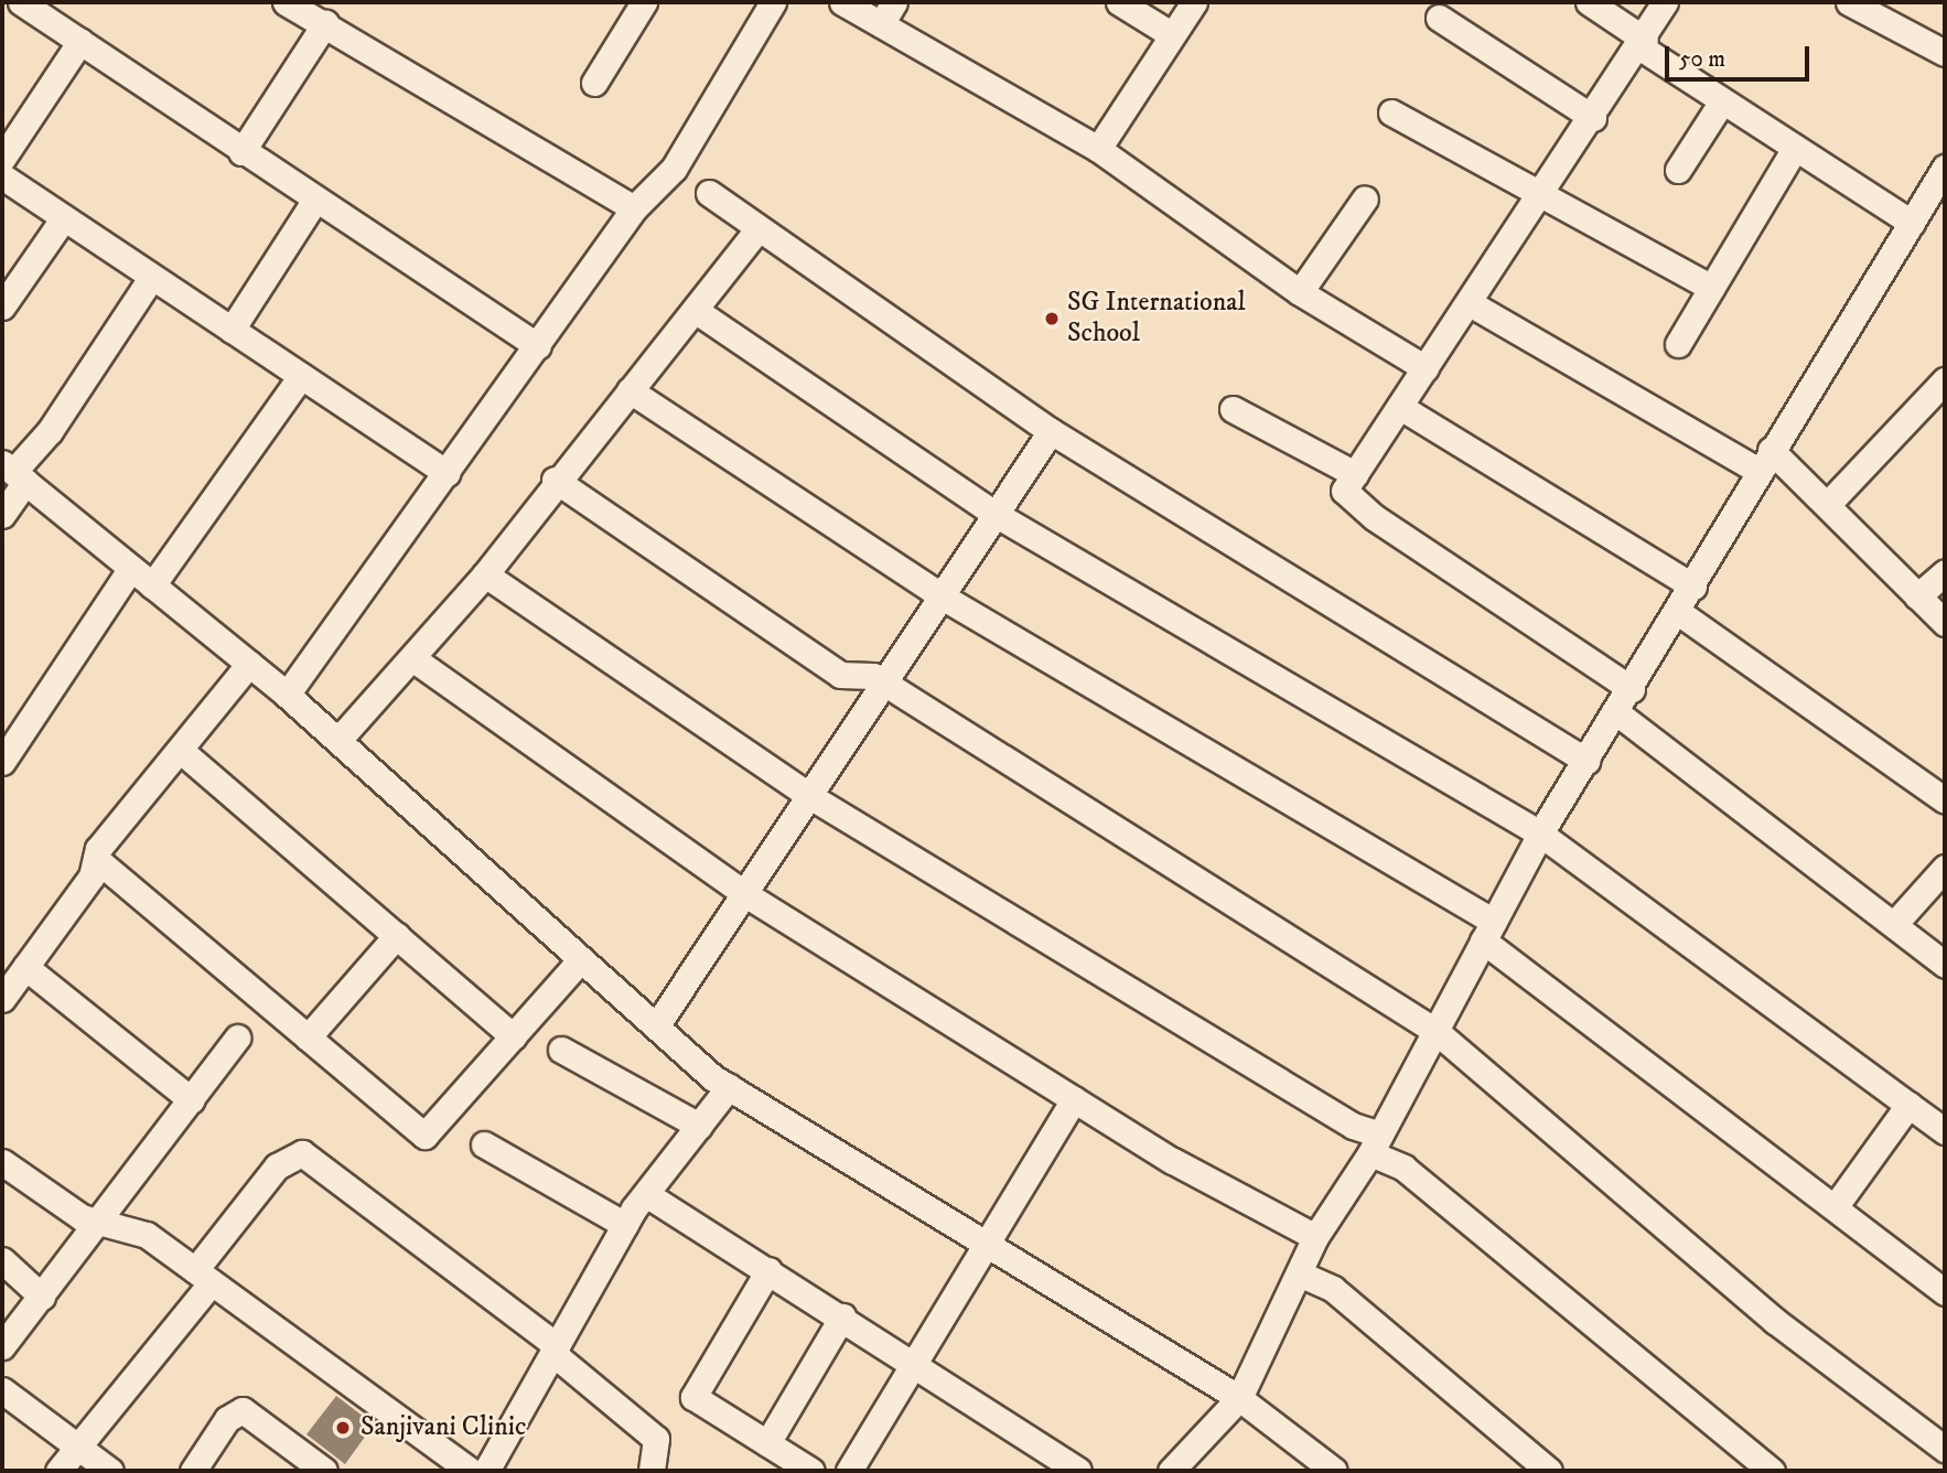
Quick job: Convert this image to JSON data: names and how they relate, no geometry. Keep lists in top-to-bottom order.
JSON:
{
  "places": ["SG International School", "Sanjivani Clinic"],
  "scale_bar": "50 m"
}
